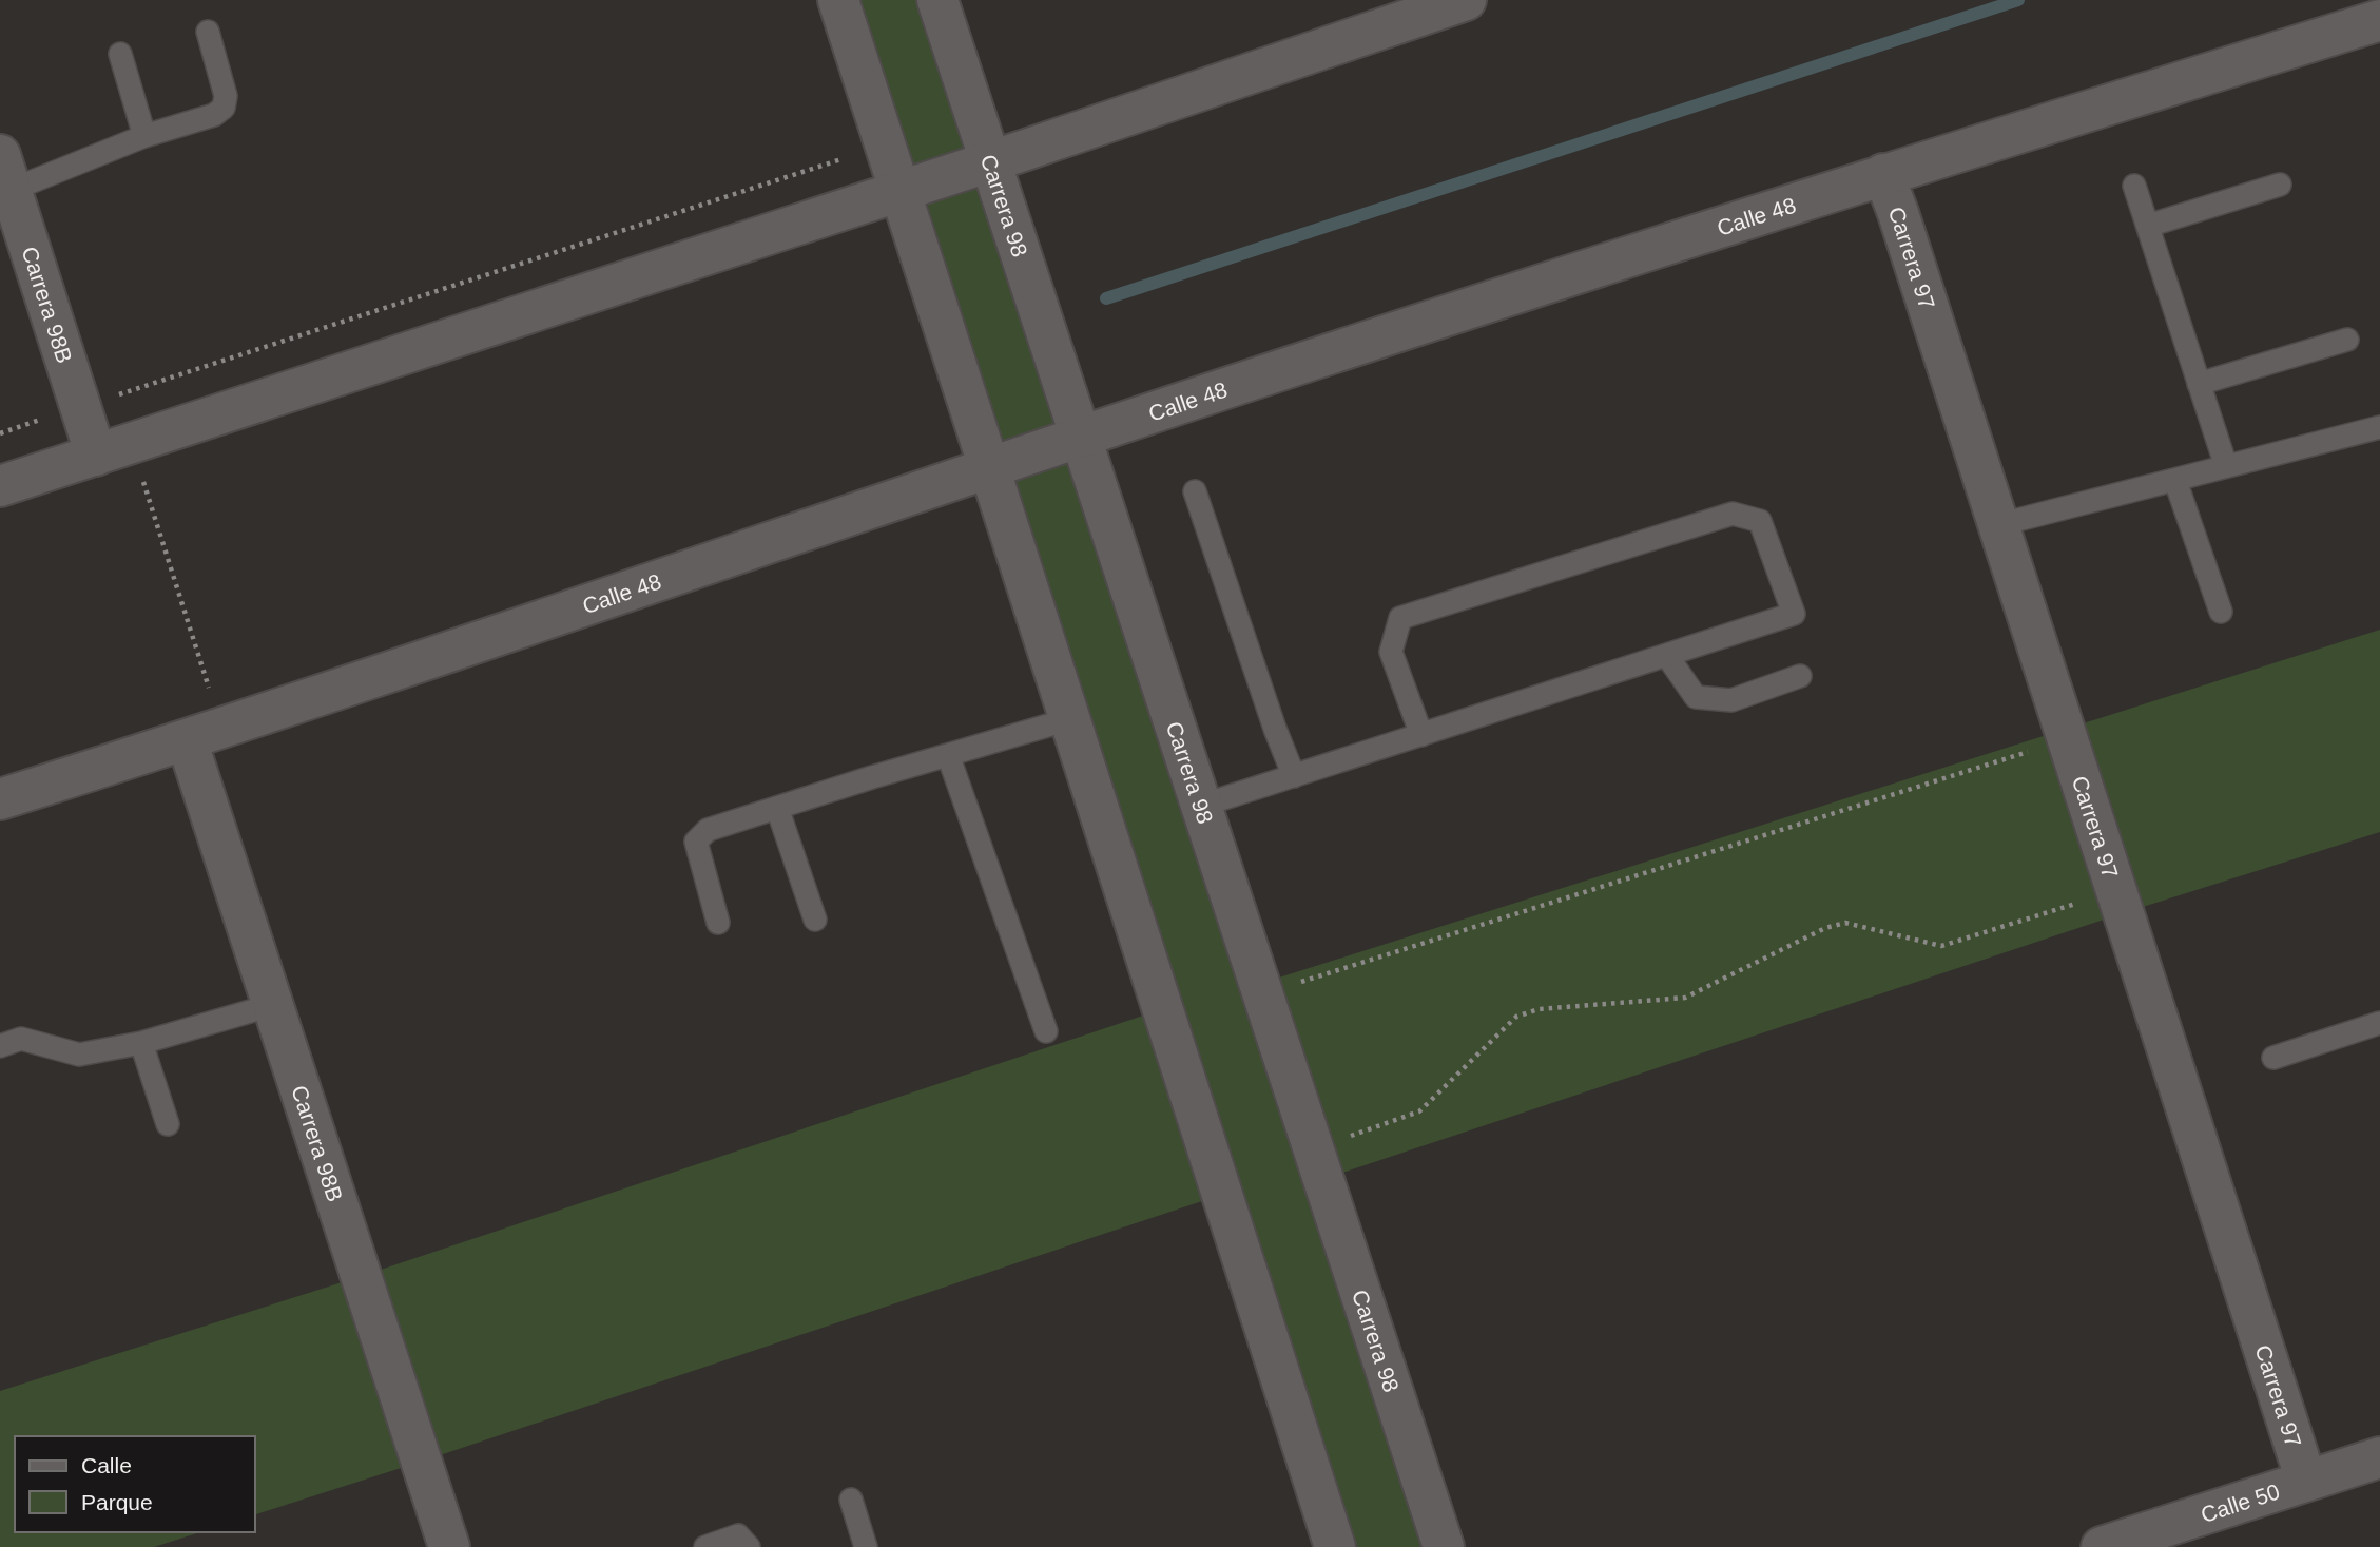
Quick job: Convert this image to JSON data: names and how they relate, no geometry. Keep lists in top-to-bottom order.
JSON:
{
  "streets": {
    "street": [
      "Carrera 98",
      "Calle 48",
      "Carrera 97",
      "Carrera 98B",
      "Calle 50"
    ]
  },
  "crossings": [
    ["Carrera 98", "Calle 48"],
    ["Calle 48", "Carrera 97"],
    ["Calle 48", "Carrera 98B"],
    ["Carrera 97", "Calle 50"]
  ],
  "legend": ["Calle", "Parque"]
}
